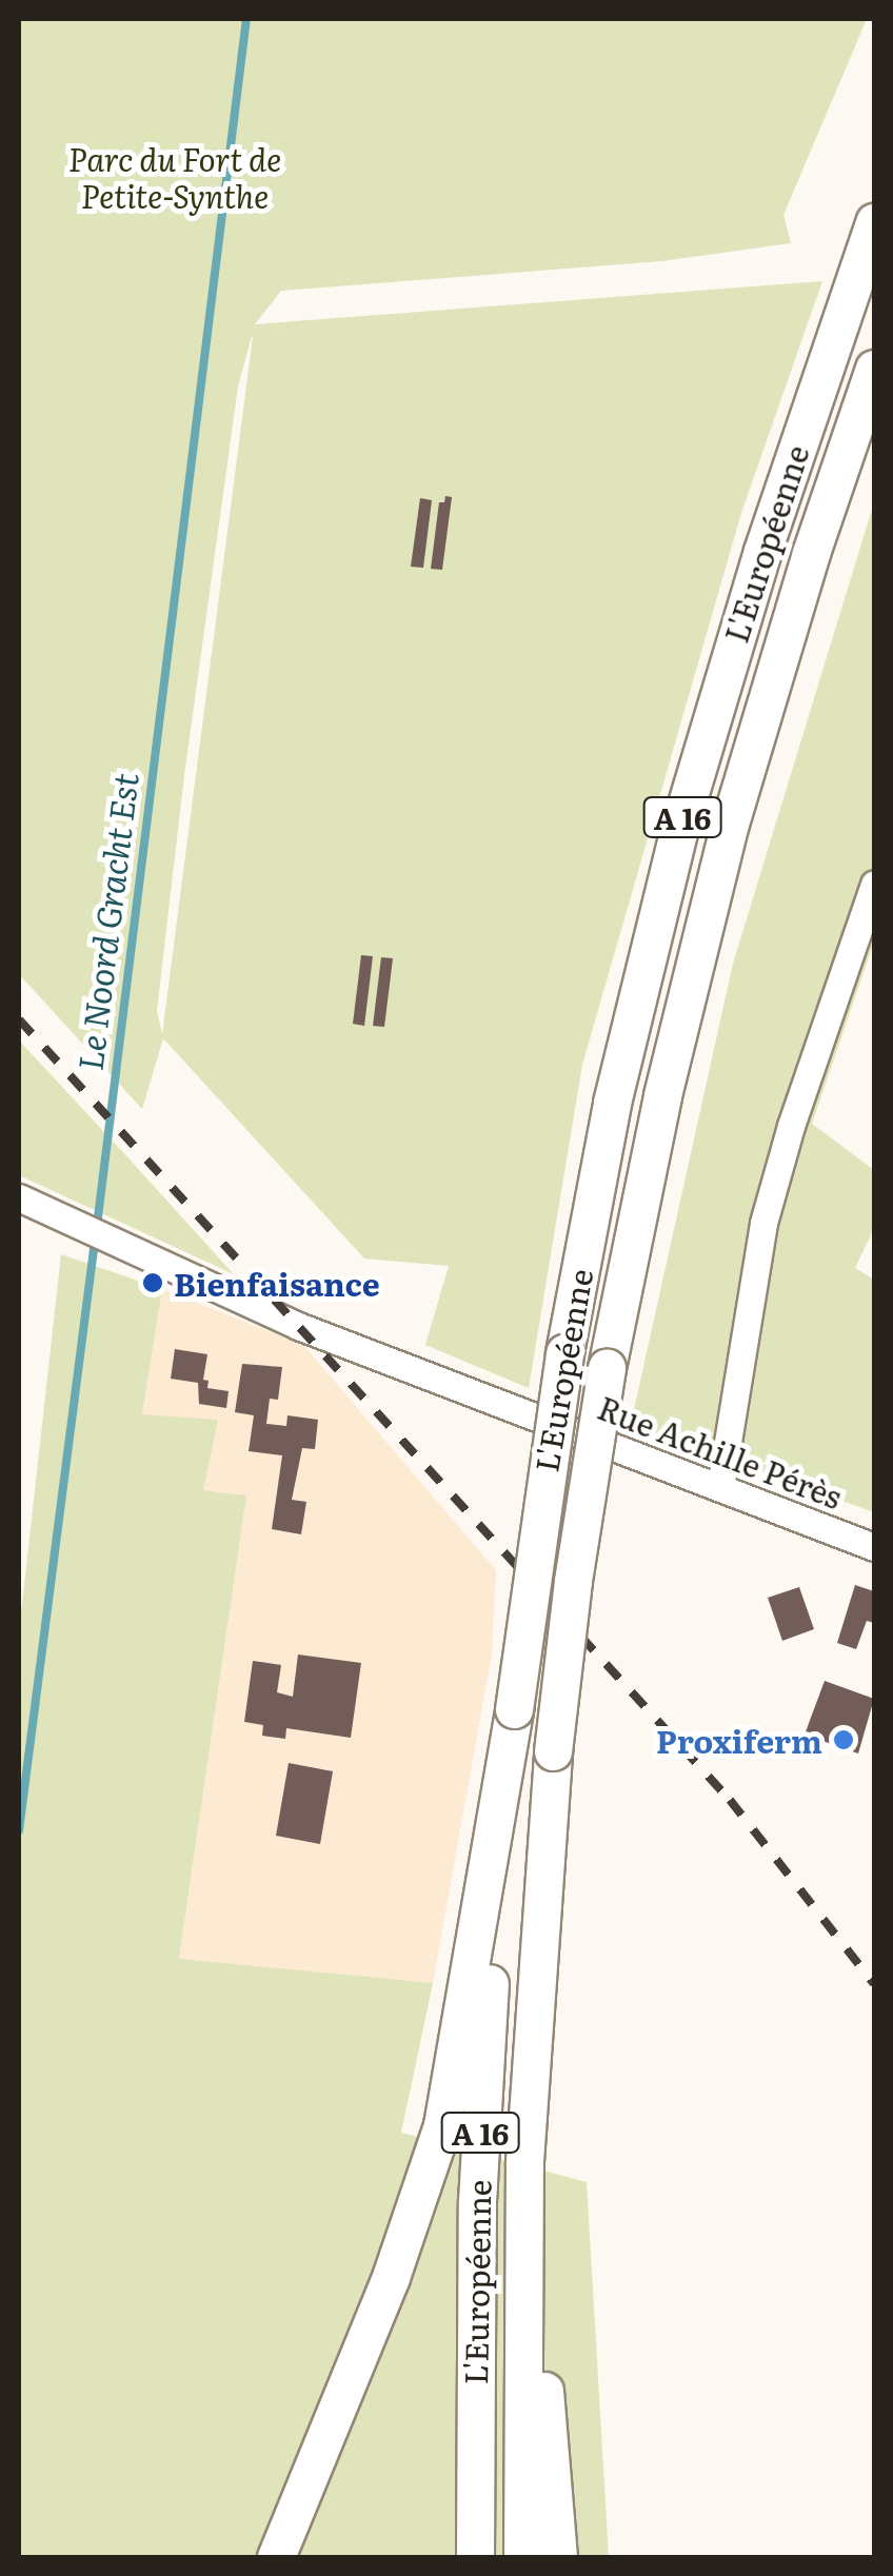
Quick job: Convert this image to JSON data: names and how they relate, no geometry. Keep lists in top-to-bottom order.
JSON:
{
  "streets": {
    "highway": ["L'Européenne", "A 16"],
    "street": ["Rue Achille Pérès"]
  },
  "water": ["Le Noord Gracht Est"],
  "parks": ["Parc du Fort de Petite-Synthe"],
  "places": ["Bienfaisance", "Proxiferm"]
}
